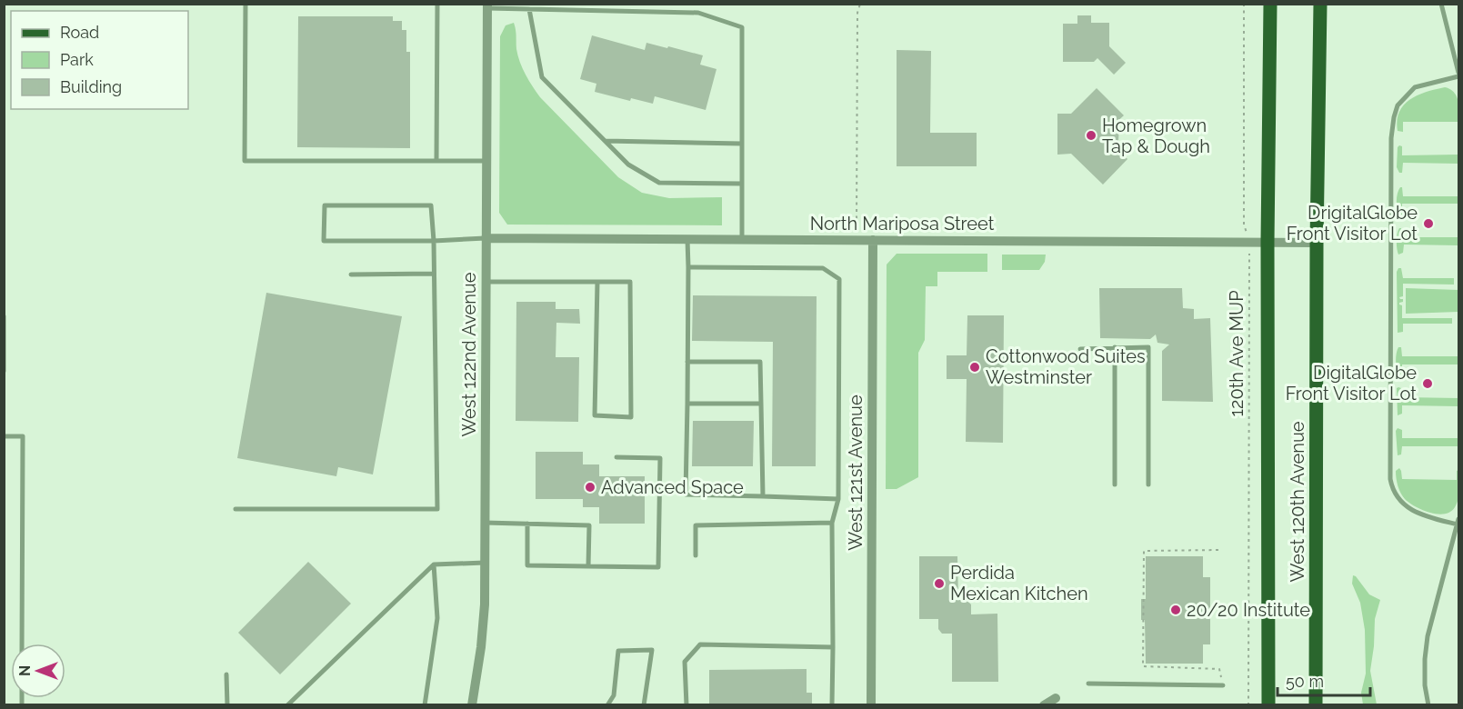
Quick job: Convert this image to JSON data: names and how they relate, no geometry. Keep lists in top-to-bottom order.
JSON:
{
  "streets": {
    "main road": ["West 120th Avenue"],
    "street": ["North Mariposa Street", "West 122nd Avenue", "West 121st Avenue"],
    "path": ["120th Ave MUP"]
  },
  "crossings": [
    ["North Mariposa Street", "120th Ave MUP"],
    ["North Mariposa Street", "West 122nd Avenue"],
    ["North Mariposa Street", "West 121st Avenue"],
    ["North Mariposa Street", "West 120th Avenue"]
  ],
  "places": [
    "Homegrown Tap & Dough",
    "DrigitalGlobe Front Visitor Lot",
    "Cottonwood Suites Westminster",
    "DigitalGlobe Front Visitor Lot",
    "Advanced Space",
    "Perdida Mexican Kitchen",
    "20/20 Institute"
  ],
  "legend": ["Road", "Park", "Building"],
  "scale_bar": "50 m",
  "north": "left"
}
